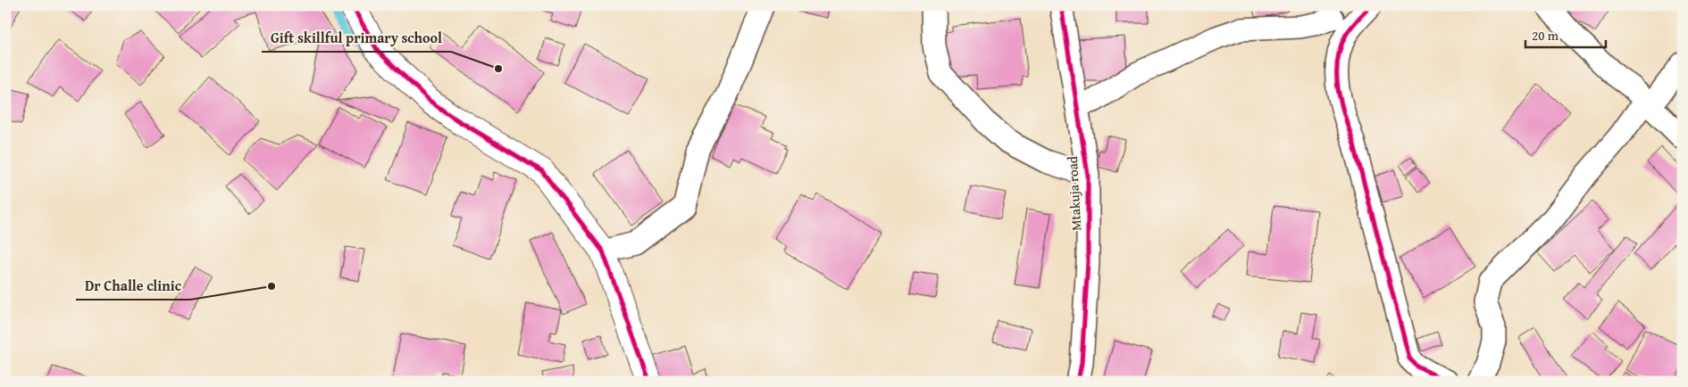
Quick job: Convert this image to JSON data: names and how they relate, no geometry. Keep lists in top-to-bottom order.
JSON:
{
  "streets": {
    "street": ["Mtakuja road"]
  },
  "places": ["Gift skillful primary school", "Dr Challe clinic"],
  "scale_bar": "20 m"
}
